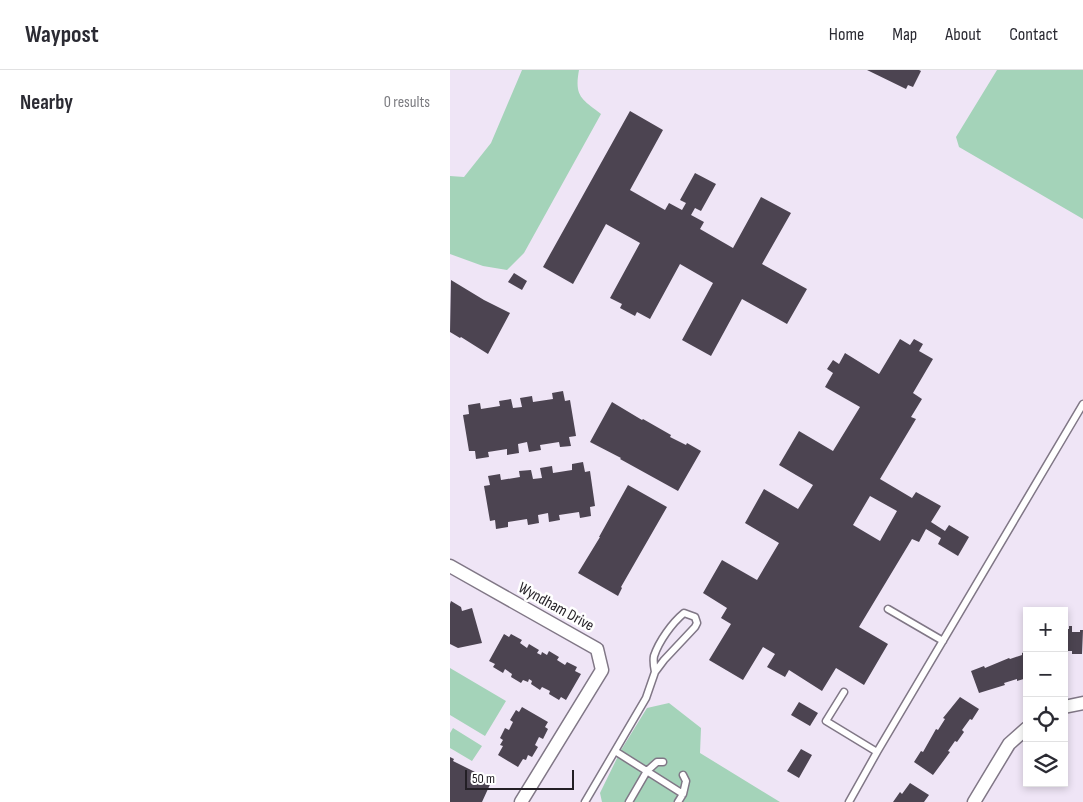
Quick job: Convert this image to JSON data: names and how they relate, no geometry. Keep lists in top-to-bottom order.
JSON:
{
  "streets": {
    "street": ["Wyndham Drive"]
  },
  "scale_bar": "50 m",
  "page": {
    "header": "Waypost",
    "nav": [
      "Home",
      "Map",
      "About",
      "Contact"
    ],
    "heading": ["Nearby", "0 results"],
    "map_buttons": ["+", "−"],
    "scale": "50 m"
  }
}
